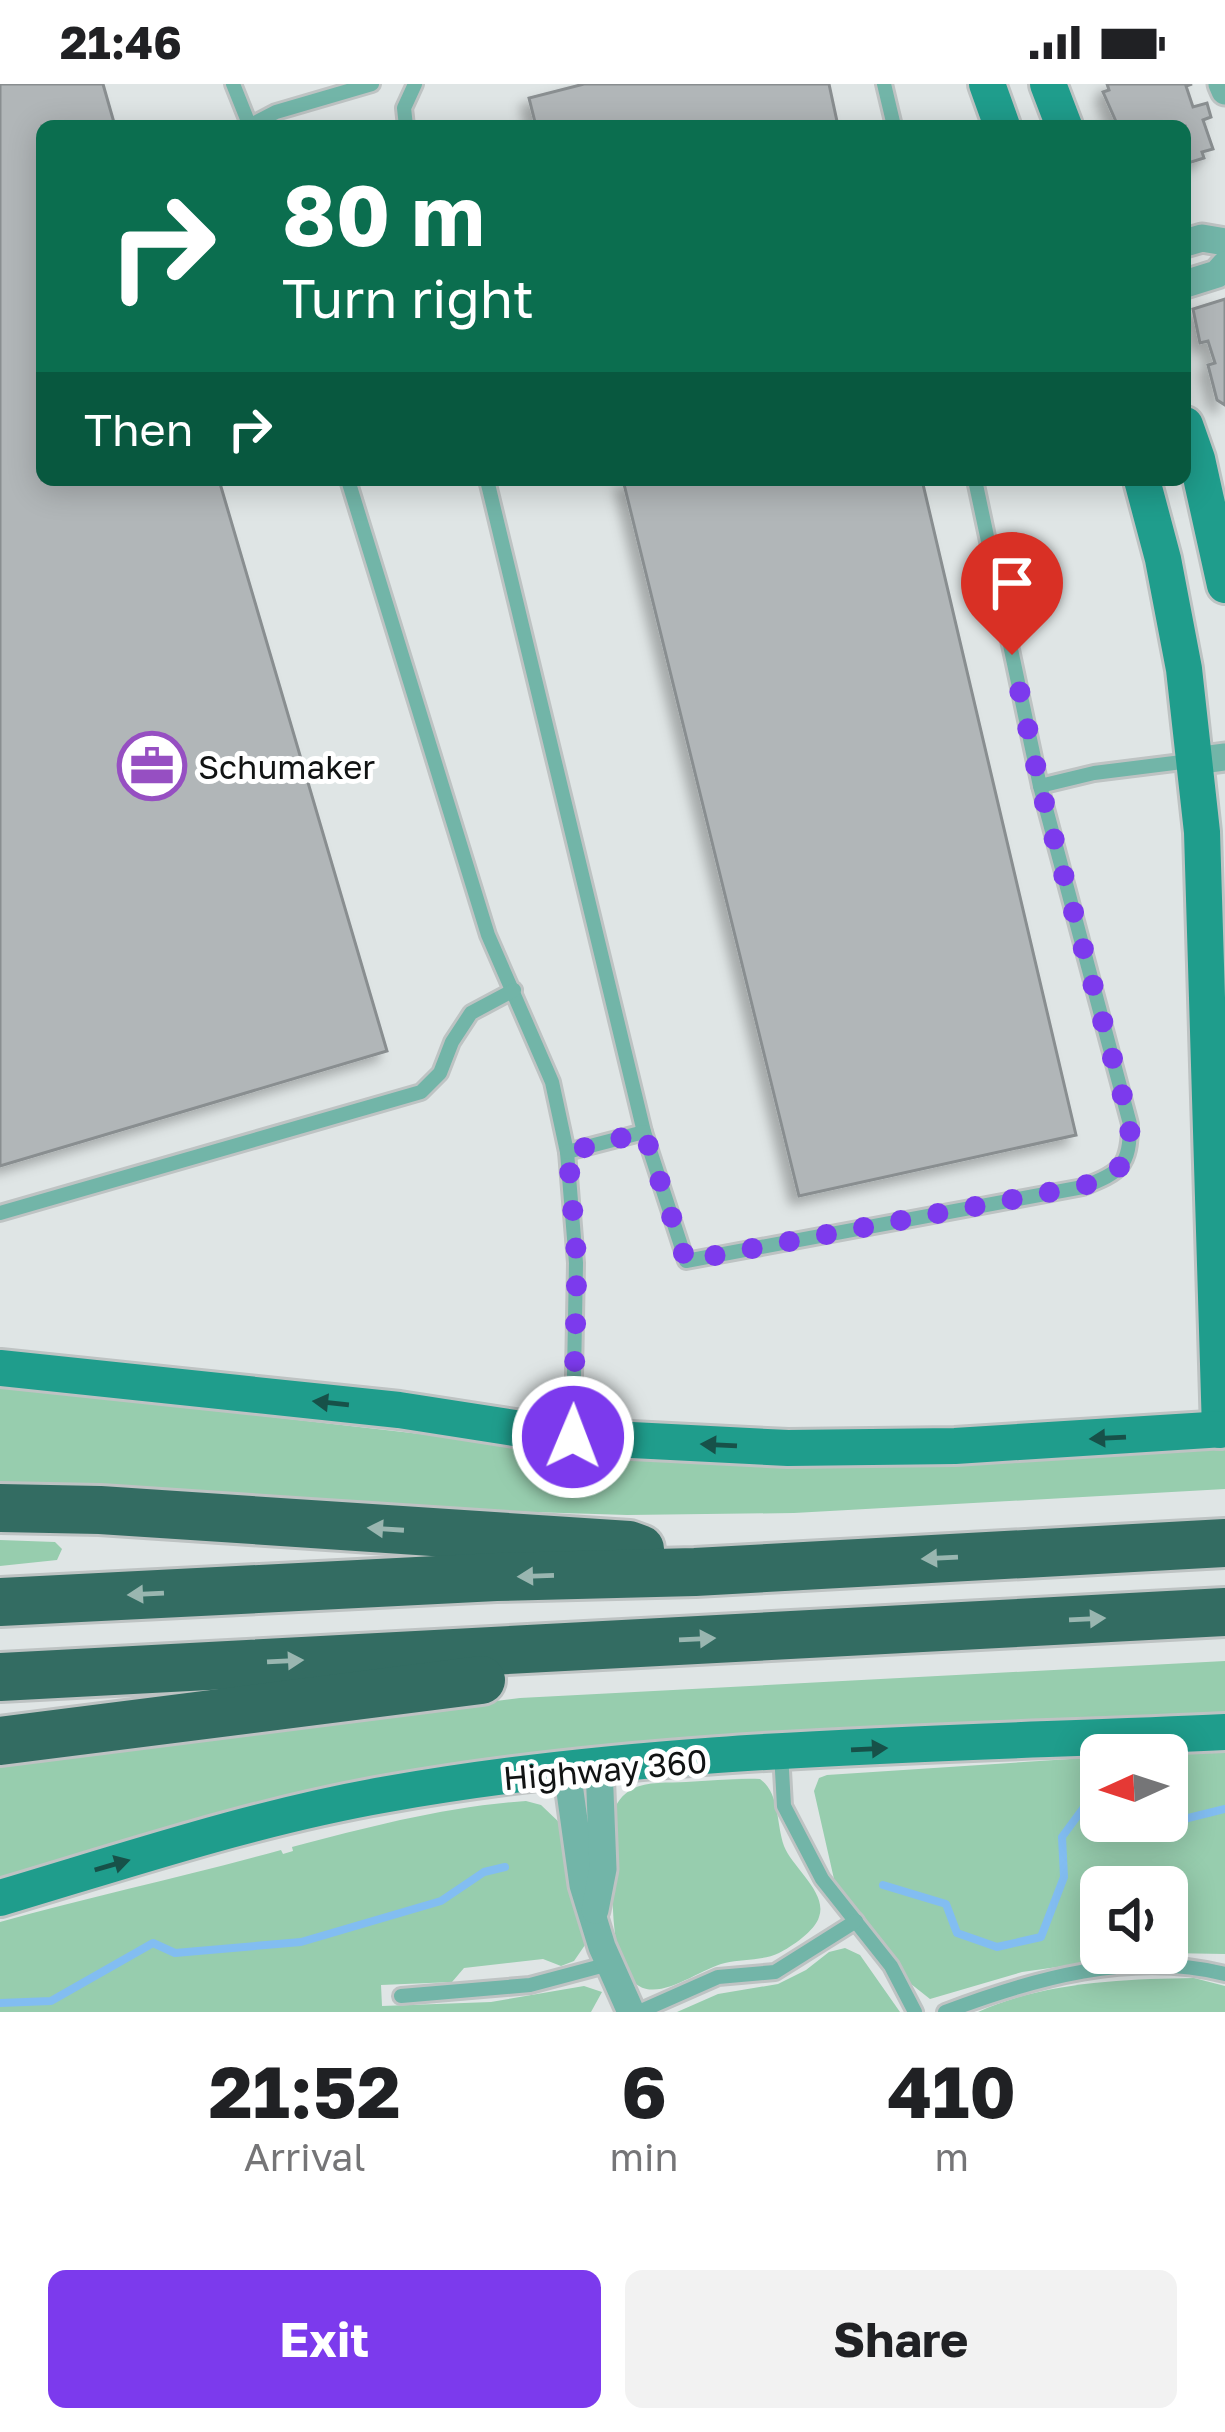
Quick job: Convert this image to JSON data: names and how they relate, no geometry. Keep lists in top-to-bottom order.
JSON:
{
  "streets": {
    "main road": ["Highway 360"]
  },
  "places": {
    "office": ["Schumaker"]
  },
  "north": "left",
  "page": {
    "status": "21:46",
    "turn": ["80 m", "Turn right"],
    "then": "Then",
    "eta": [
      "21:52",
      "Arrival",
      "6",
      "min",
      "410",
      "m"
    ],
    "buttons": ["Exit", "Share"]
  }
}
